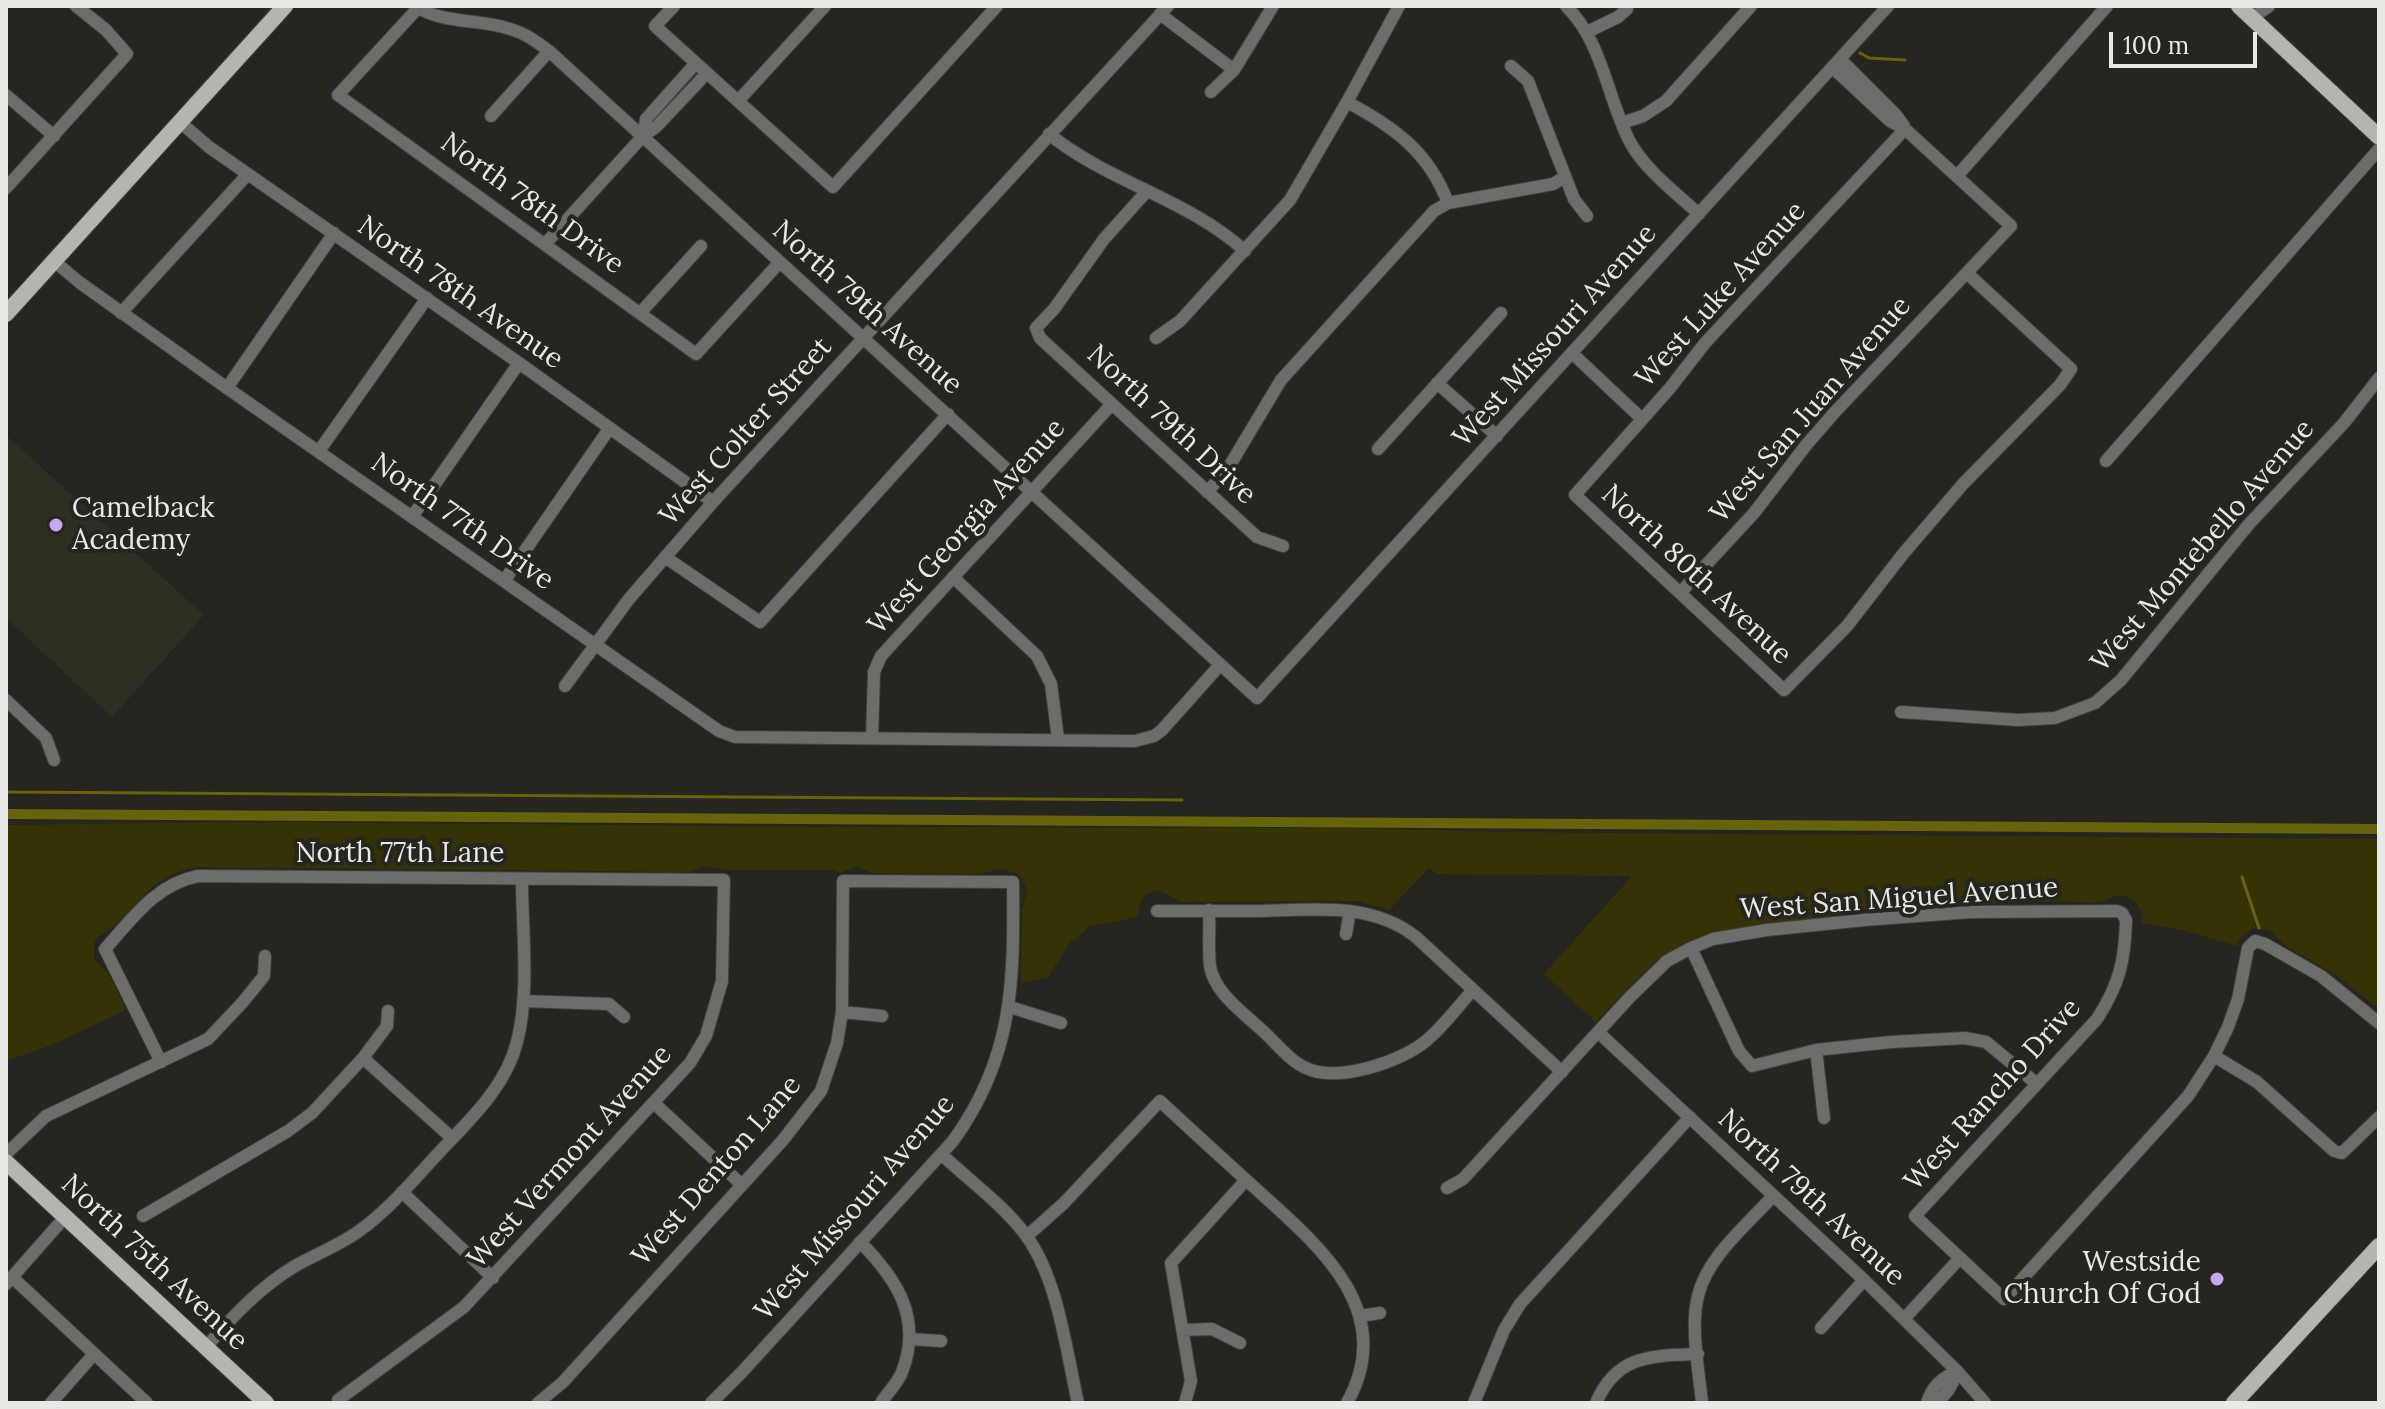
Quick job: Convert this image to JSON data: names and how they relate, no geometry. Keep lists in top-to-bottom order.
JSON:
{
  "streets": {
    "main road": ["North 75th Avenue"],
    "street": [
      "North 78th Drive",
      "North 78th Avenue",
      "West Luke Avenue",
      "North 79th Avenue",
      "West Missouri Avenue",
      "West San Juan Avenue",
      "North 79th Drive",
      "West Colter Street",
      "North 77th Drive",
      "West Georgia Avenue",
      "West Montebello Avenue",
      "North 80th Avenue",
      "North 77th Lane",
      "West San Miguel Avenue",
      "West Rancho Drive",
      "West Vermont Avenue",
      "West Denton Lane"
    ]
  },
  "crossings": [
    ["North 78th Drive", "North 79th Avenue"],
    ["North 78th Avenue", "West Colter Street"],
    ["West Luke Avenue", "North 80th Avenue"],
    ["North 79th Avenue", "West Missouri Avenue"],
    ["North 79th Avenue", "West Colter Street"],
    ["North 79th Avenue", "West Georgia Avenue"],
    ["North 79th Avenue", "West San Miguel Avenue"],
    ["West Missouri Avenue", "West Denton Lane"],
    ["West San Juan Avenue", "North 80th Avenue"],
    ["North 79th Drive", "West Georgia Avenue"],
    ["West Colter Street", "North 77th Drive"],
    ["North 77th Drive", "West Georgia Avenue"],
    ["North 77th Lane", "West Vermont Avenue"],
    ["West San Miguel Avenue", "West Rancho Drive"]
  ],
  "places": ["Camelback Academy", "Westside Church Of God"],
  "scale_bar": "100 m"
}
